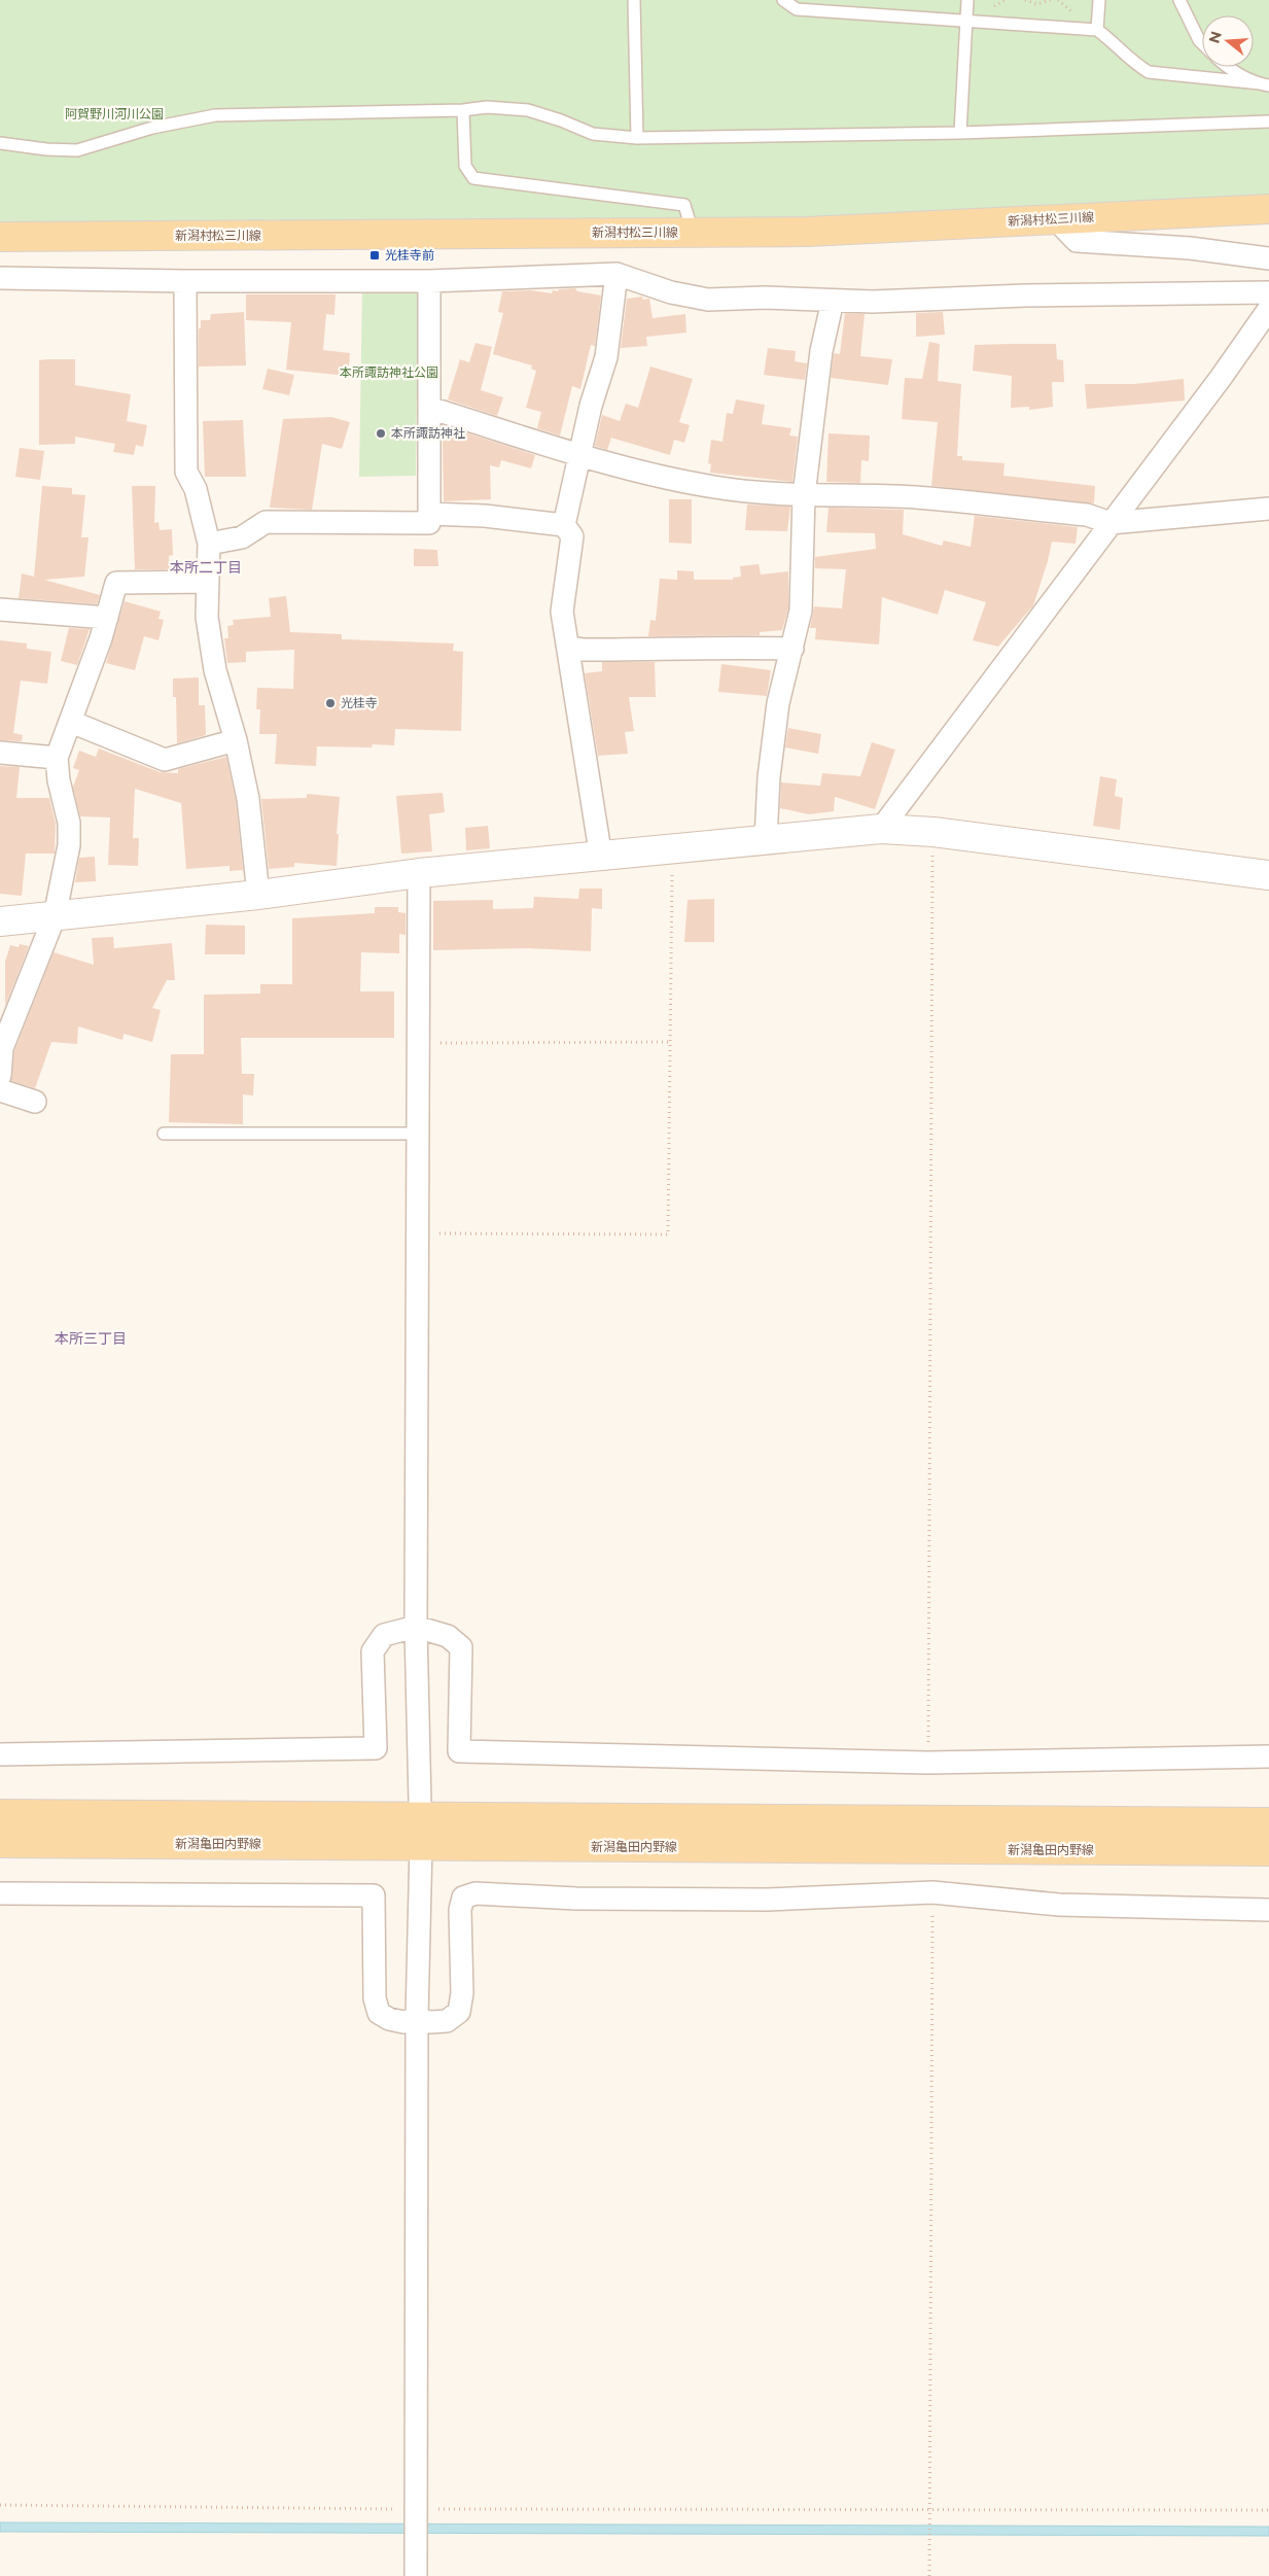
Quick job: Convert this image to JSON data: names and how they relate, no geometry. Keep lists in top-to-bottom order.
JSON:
{
  "streets": {
    "main road": ["新潟村松三川線", "新潟亀田内野線"]
  },
  "districts": ["本所二丁目", "本所三丁目"],
  "parks": ["阿賀野川河川公園", "本所諏訪神社公園"],
  "places": {
    "transit": ["光桂寺前"],
    "other": ["本所諏訪神社", "光桂寺"]
  },
  "north": "left"
}
